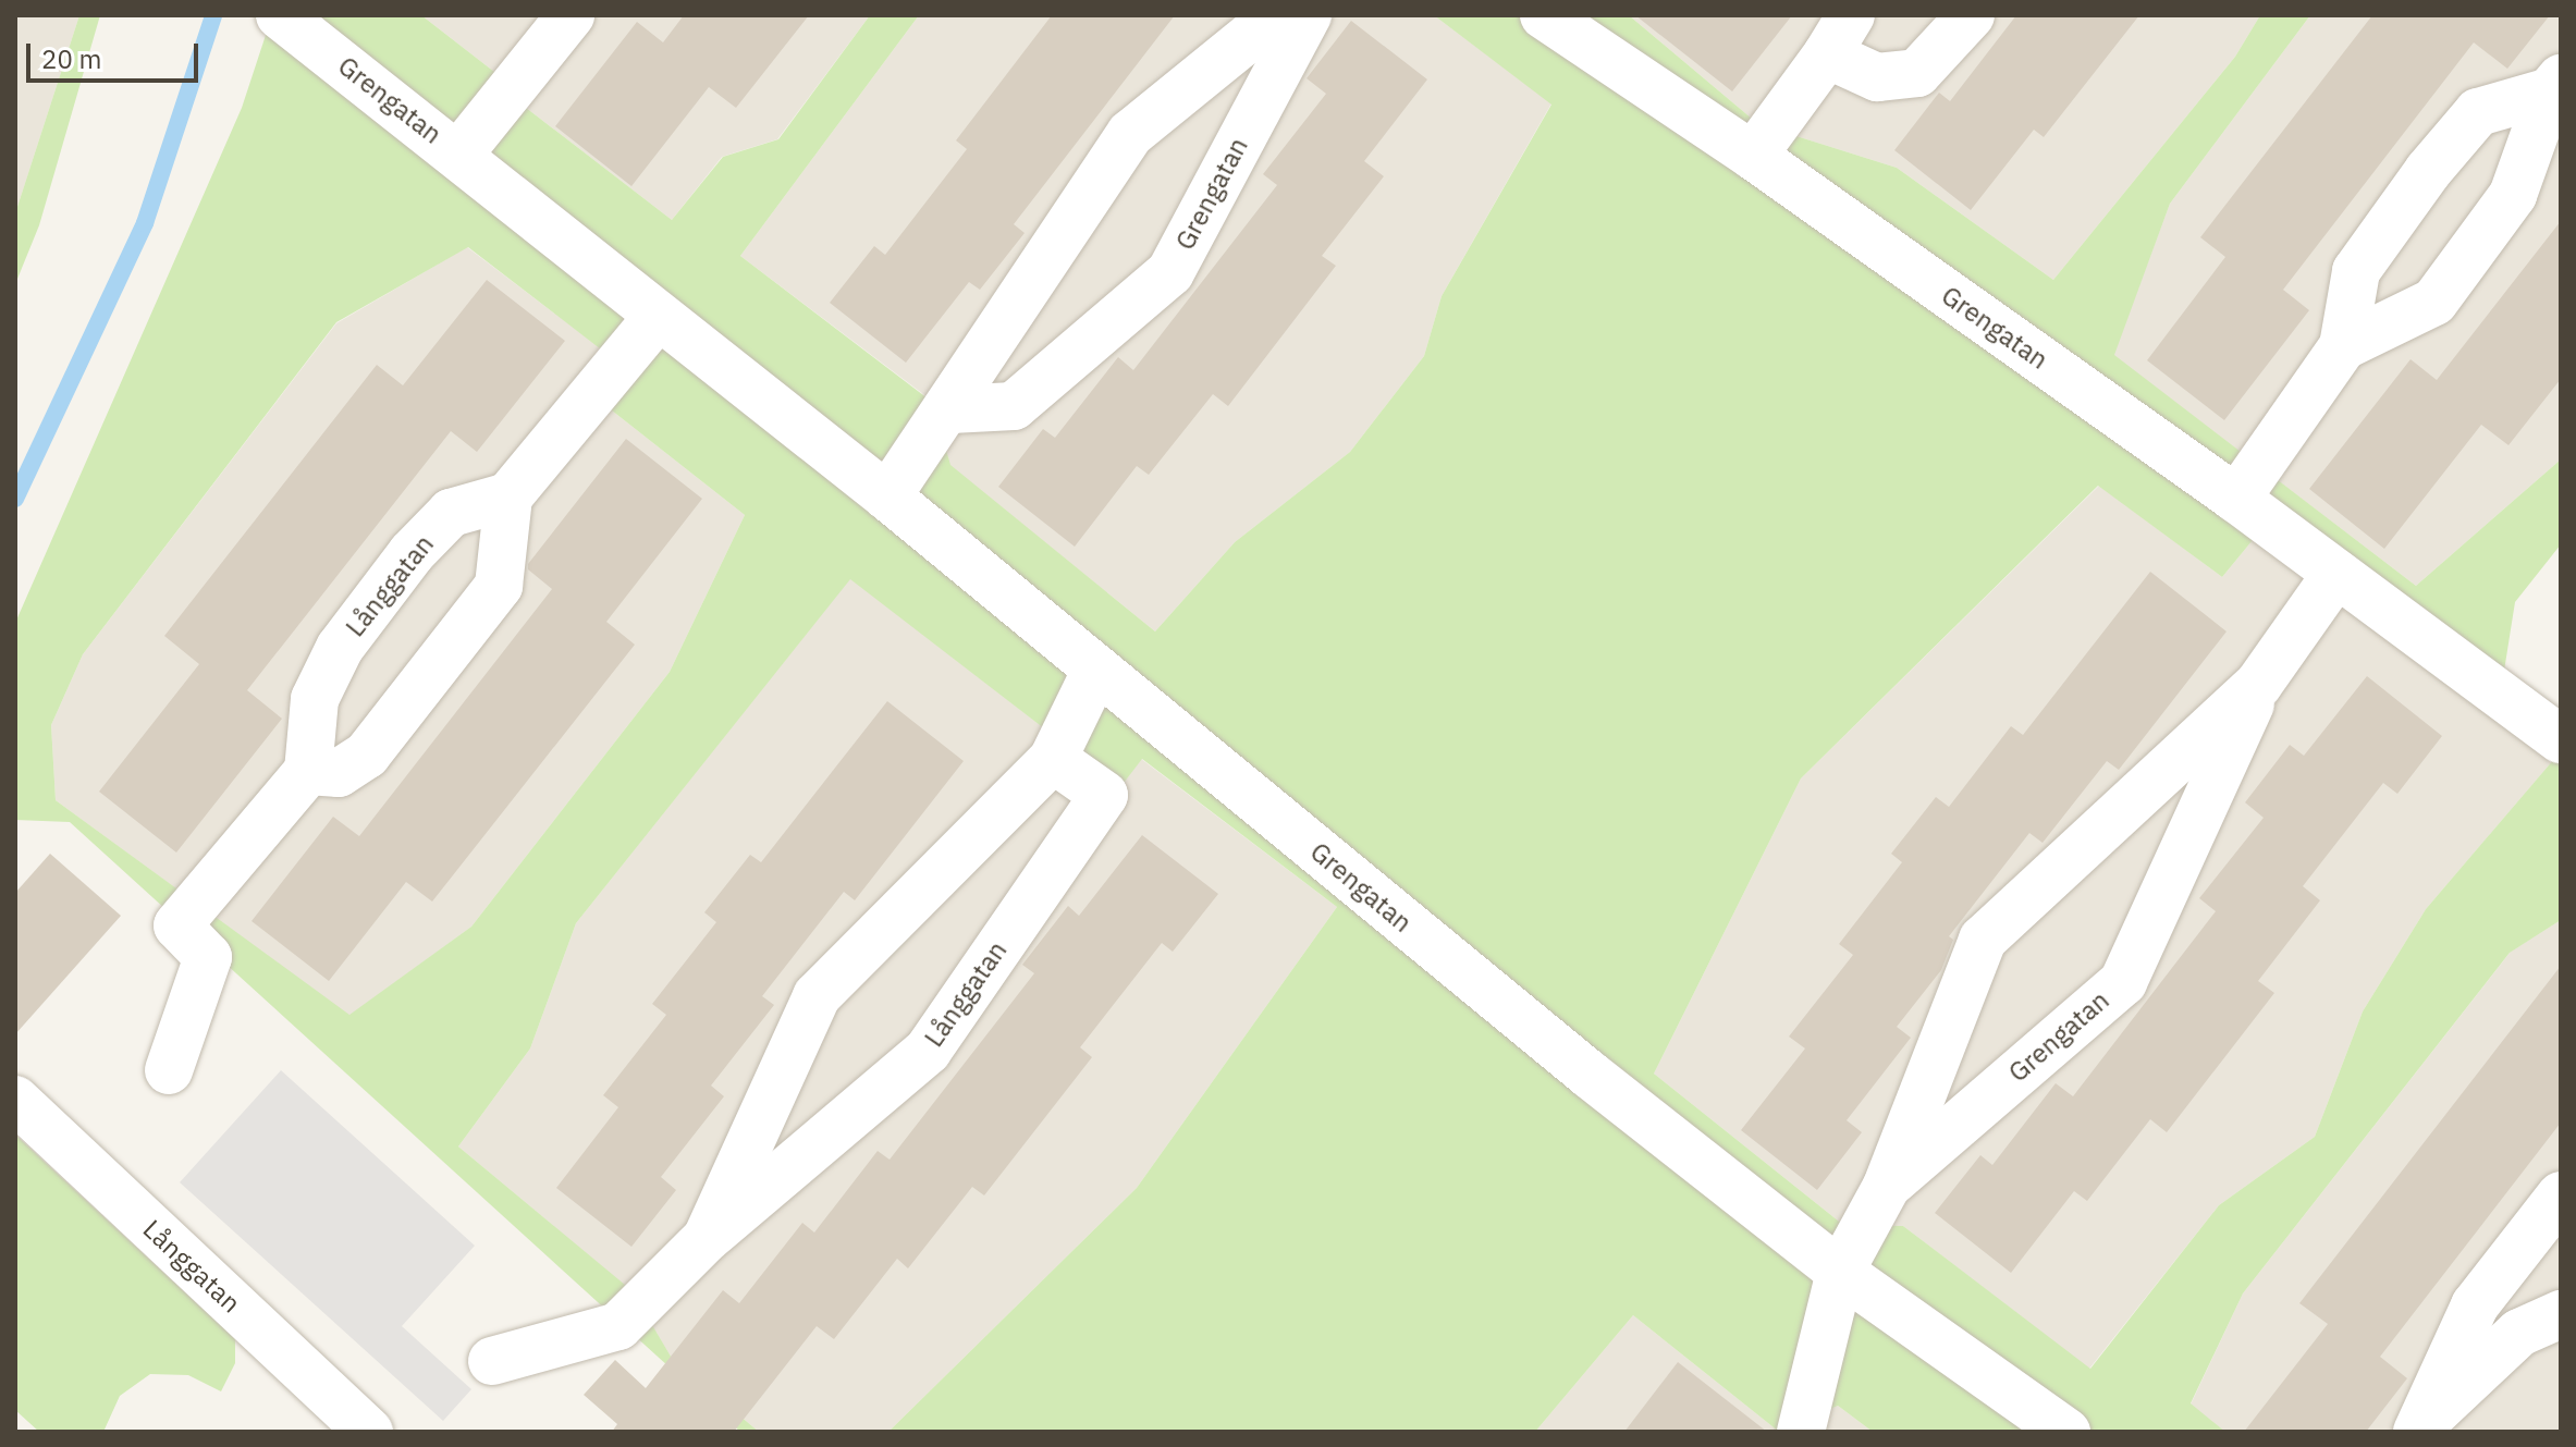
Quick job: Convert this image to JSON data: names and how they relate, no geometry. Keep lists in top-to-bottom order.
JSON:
{
  "streets": {
    "street": ["Grengatan", "Långgatan"]
  },
  "crossings": [
    ["Grengatan", "Långgatan"]
  ],
  "scale_bar": "20 m"
}
